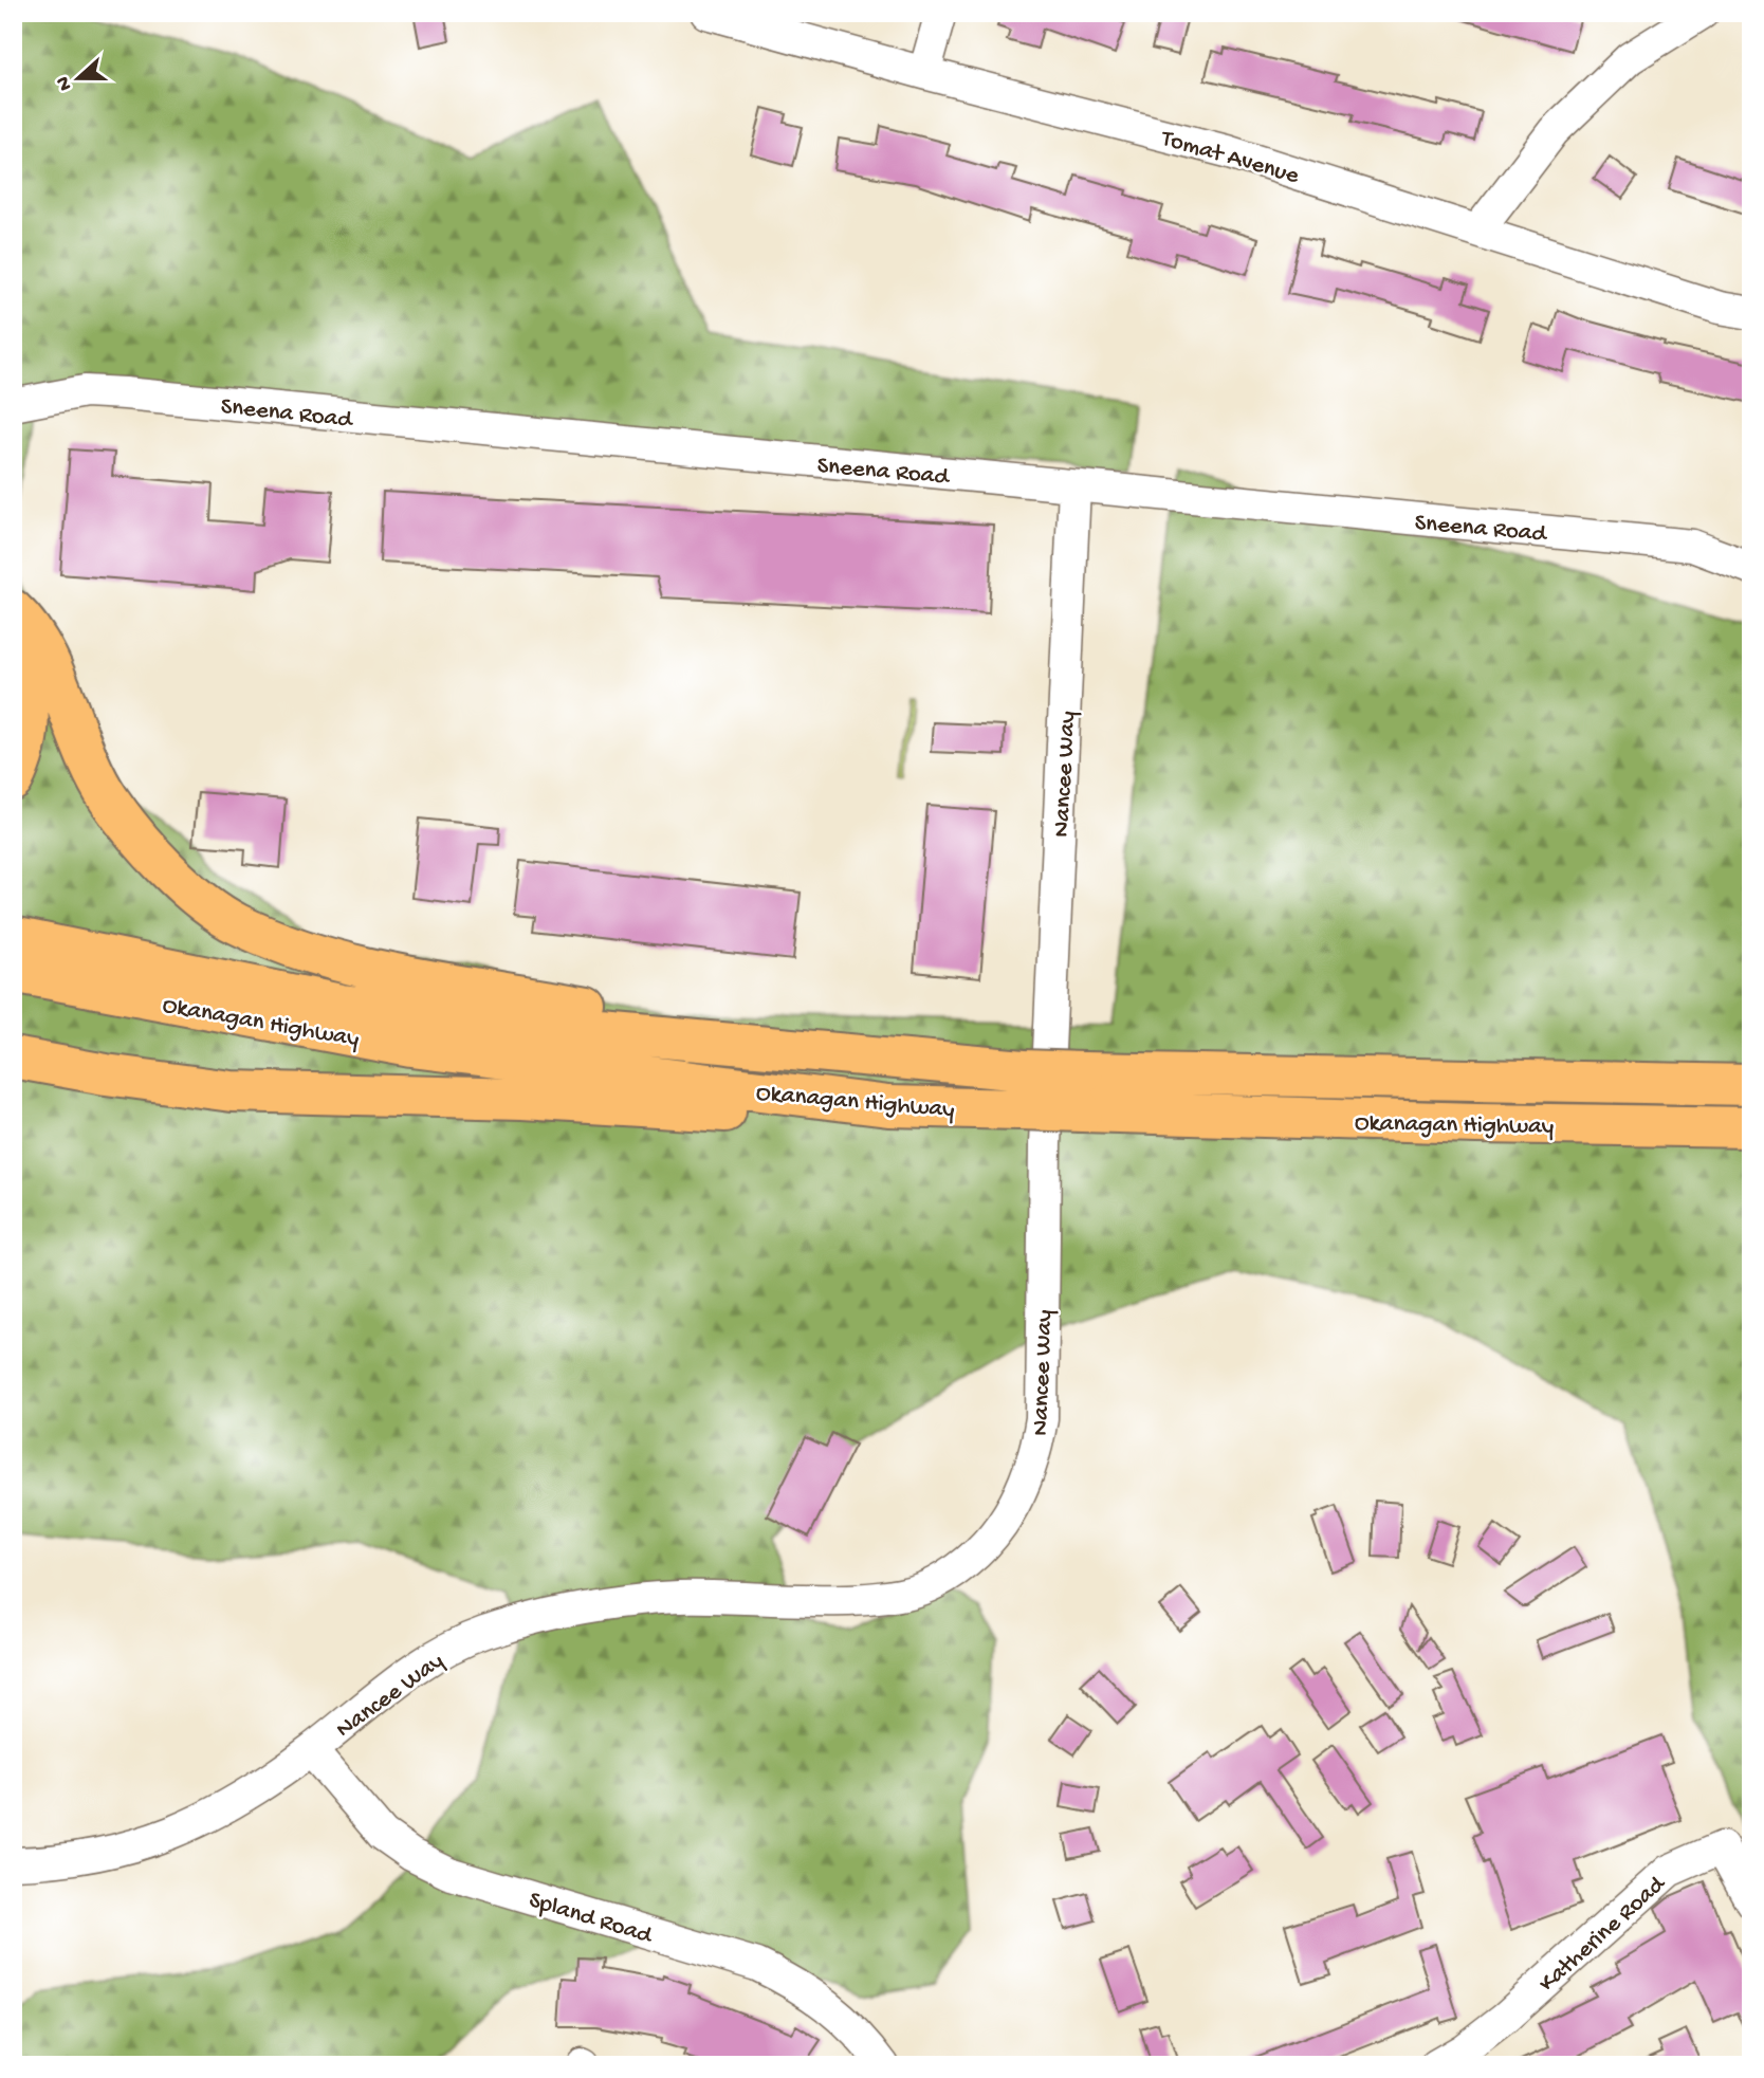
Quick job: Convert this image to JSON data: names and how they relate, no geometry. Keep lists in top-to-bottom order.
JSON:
{
  "streets": {
    "highway": ["Okanagan Highway"],
    "street": [
      "Tomat Avenue",
      "Sneena Road",
      "Nancee Way",
      "Spland Road",
      "Katherine Road"
    ]
  },
  "crossings": [
    ["Sneena Road", "Nancee Way"],
    ["Nancee Way", "Spland Road"]
  ],
  "north": "left"
}
